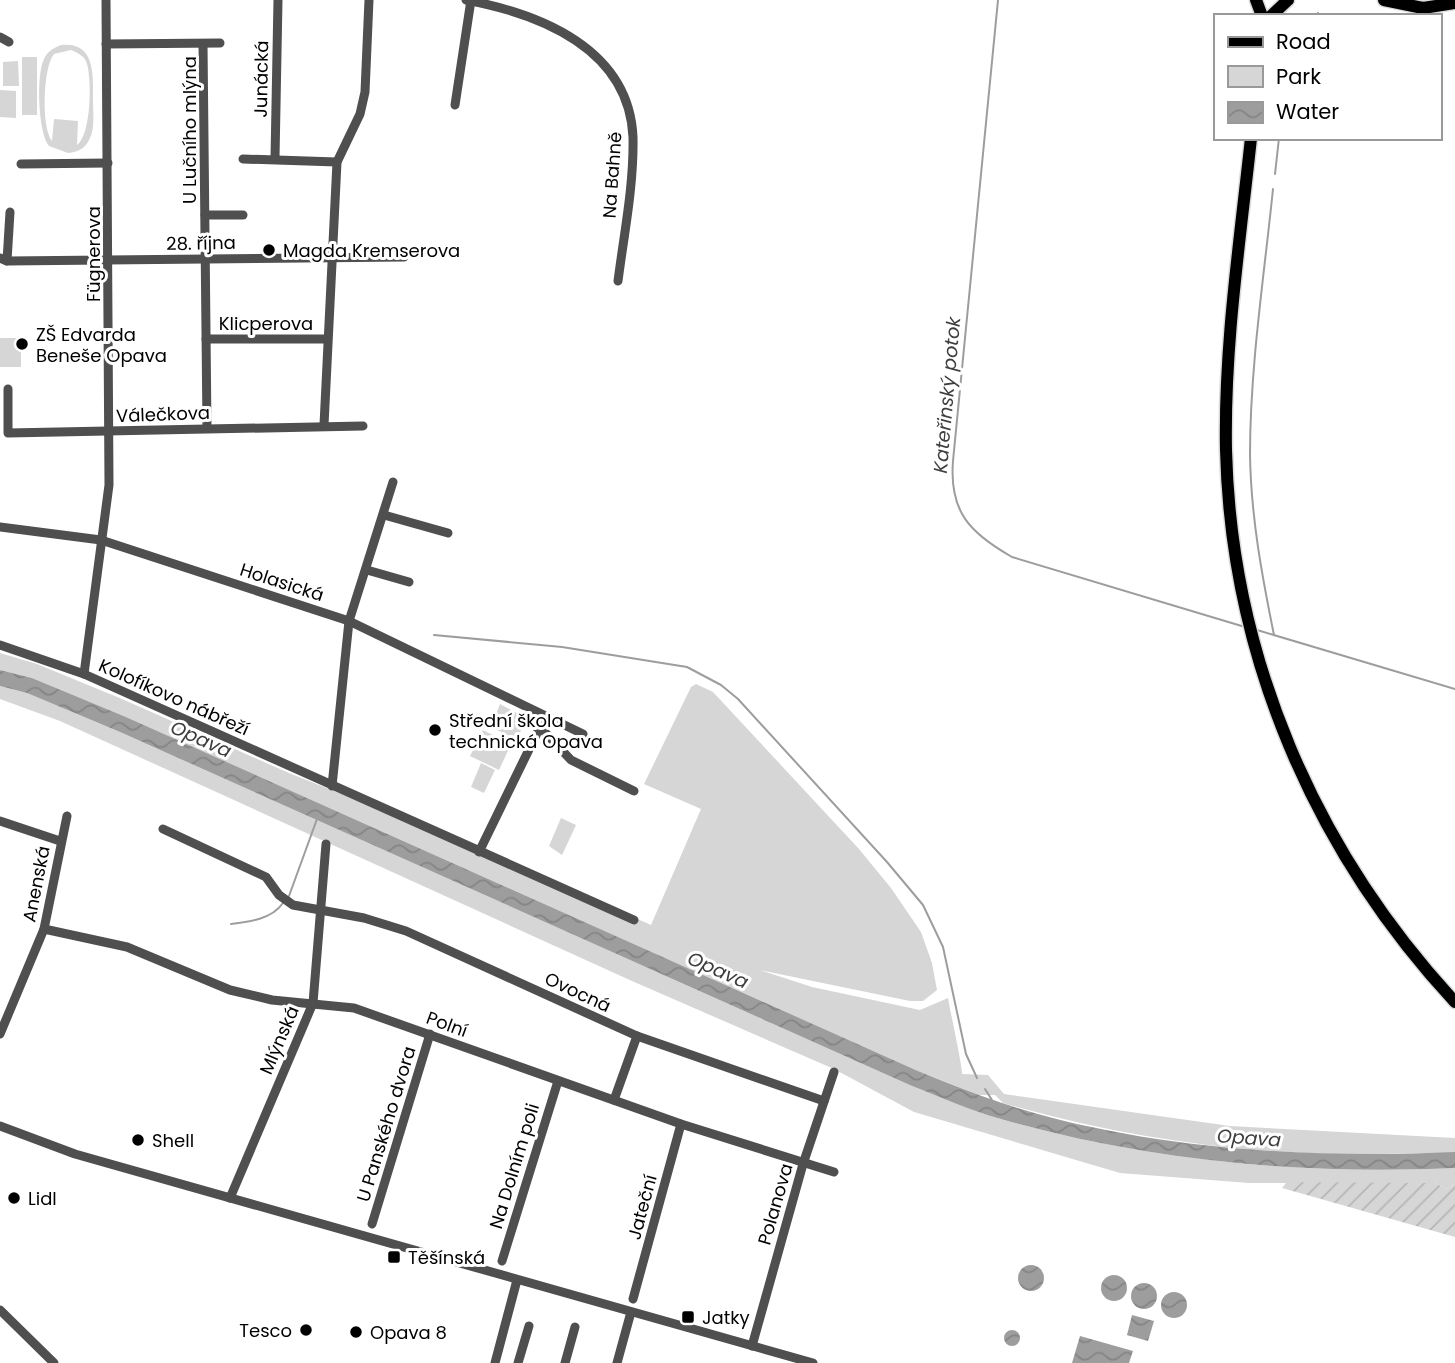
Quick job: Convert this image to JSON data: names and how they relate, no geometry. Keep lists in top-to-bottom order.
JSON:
{
  "streets": {
    "street": [
      "Junácká",
      "U Lučního mlýna",
      "Na Bahně",
      "28. října",
      "Fügnerova",
      "Klicperova",
      "Válečkova",
      "Holasická",
      "Kolofíkovo nábřeží",
      "Anenská",
      "Ovocná",
      "Polní",
      "Mlýnská",
      "U Panského dvora",
      "Na Dolním poli",
      "Polanova",
      "Jateční"
    ]
  },
  "crossings": [
    ["U Lučního mlýna", "28. října"],
    ["U Lučního mlýna", "Fügnerova"],
    ["U Lučního mlýna", "Klicperova"],
    ["U Lučního mlýna", "Válečkova"],
    ["28. října", "Fügnerova"],
    ["Fügnerova", "Válečkova"],
    ["Fügnerova", "Holasická"],
    ["Fügnerova", "Kolofíkovo nábřeží"],
    ["Anenská", "Polní"],
    ["Ovocná", "Mlýnská"],
    ["Ovocná", "Polanova"],
    ["Polní", "Mlýnská"],
    ["Polní", "U Panského dvora"],
    ["Polní", "Na Dolním poli"],
    ["Polní", "Polanova"],
    ["Polní", "Jateční"]
  ],
  "water": ["Kateřinský potok", "Opava"],
  "places": {
    "other": [
      "Magda Kremserova",
      "ZŠ Edvarda Beneše Opava",
      "Střední škola technická Opava",
      "Shell",
      "Lidl",
      "Tesco",
      "Opava 8"
    ],
    "transit": ["Těšínská", "Jatky"]
  },
  "legend": ["Road", "Park", "Water"]
}
